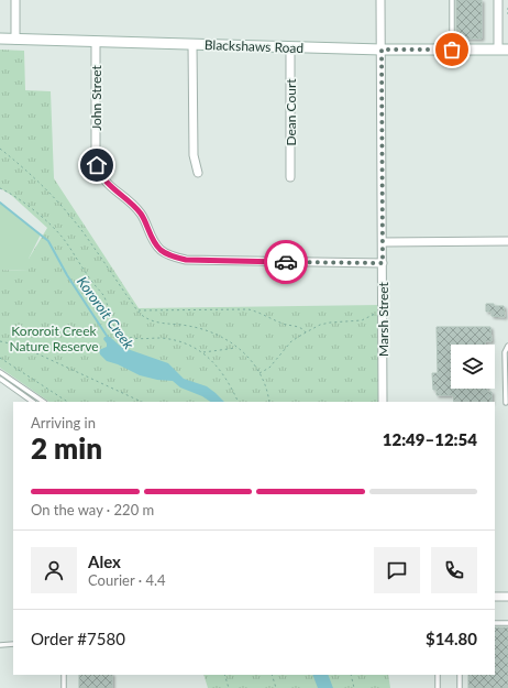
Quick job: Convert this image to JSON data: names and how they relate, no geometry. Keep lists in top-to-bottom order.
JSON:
{
  "streets": {
    "main road": ["Blackshaws Road"],
    "street": ["John Street", "Dean Court", "Marsh Street"]
  },
  "crossings": [
    ["Blackshaws Road", "John Street"],
    ["Blackshaws Road", "Dean Court"],
    ["Blackshaws Road", "Marsh Street"],
    ["John Street", "Marsh Street"]
  ],
  "water": ["Kororoit Creek"],
  "parks": ["Kororoit Creek Nature Reserve"],
  "page": {
    "heading": ["2 min", "Arriving in", "12:49–12:54"],
    "panel": [
      "Alex",
      "Courier · 4.4",
      "Order #7580",
      "$14.80"
    ],
    "bar": "On the way · 220 m"
  }
}
